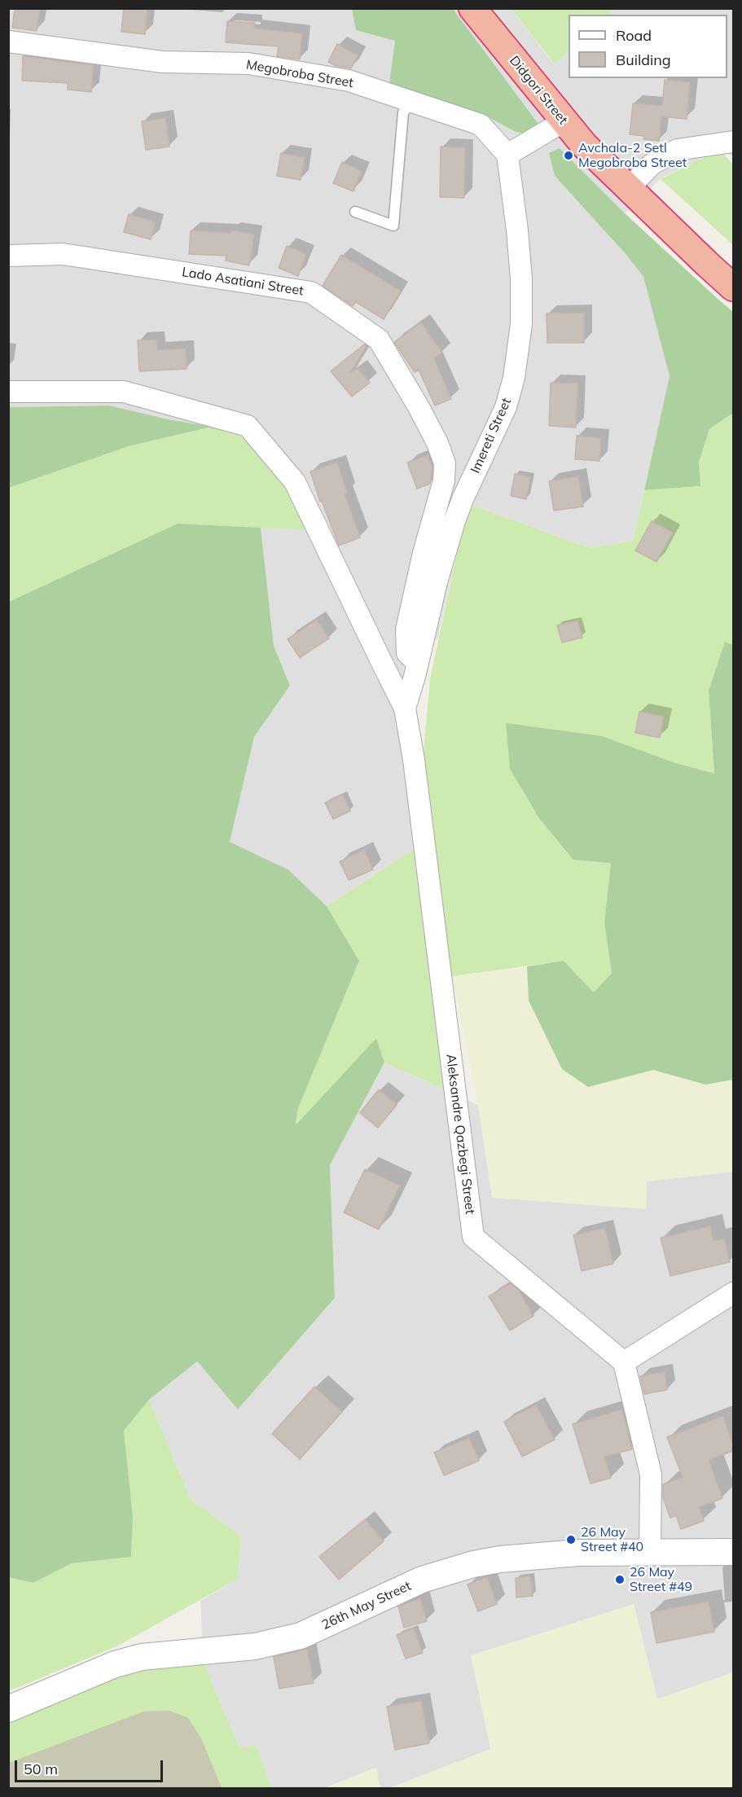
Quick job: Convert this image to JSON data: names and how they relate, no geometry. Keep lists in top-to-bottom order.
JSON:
{
  "streets": {
    "highway": ["Didgori Street"],
    "street": [
      "Megobroba Street",
      "Lado Asatiani Street",
      "Imereti Street",
      "Aleksandre Qazbegi Street",
      "26th May Street"
    ]
  },
  "crossings": [
    ["Megobroba Street", "Imereti Street"],
    ["Lado Asatiani Street", "Imereti Street"],
    ["Imereti Street", "Aleksandre Qazbegi Street"]
  ],
  "places": ["Avchala-2 Setl Megobroba Street", "26 May Street #40", "26 May Street #49"],
  "legend": ["Road", "Building"],
  "scale_bar": "50 m"
}
